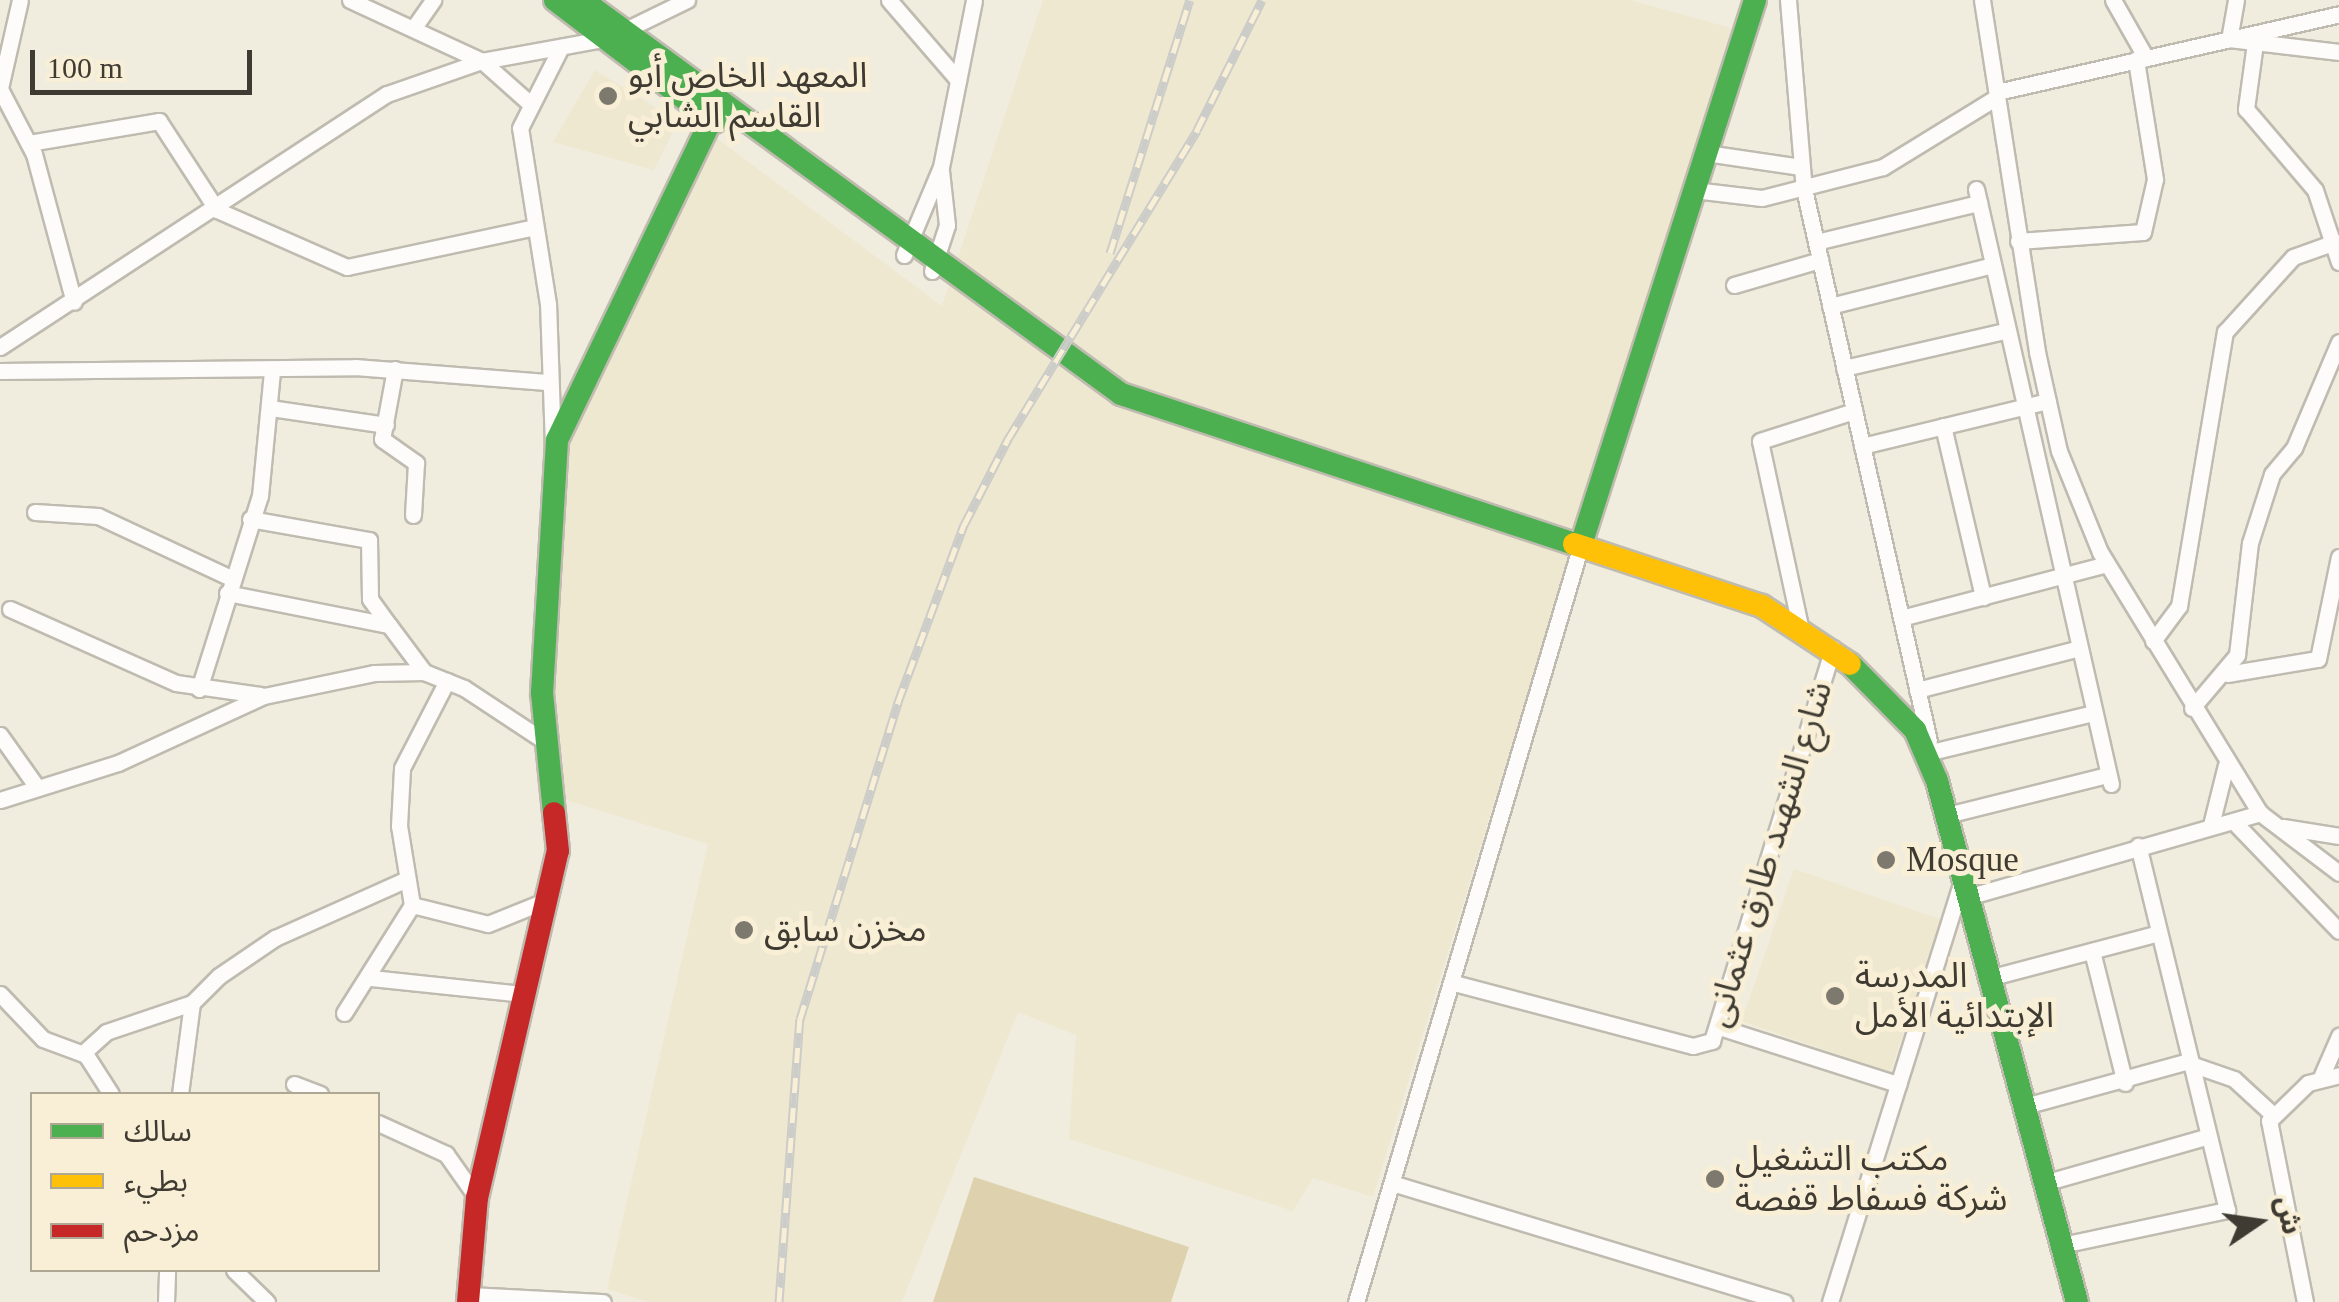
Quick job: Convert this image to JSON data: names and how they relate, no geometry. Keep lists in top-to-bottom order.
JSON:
{
  "streets": {
    "street": ["شارع الشهىد طارق عثمانى"]
  },
  "places": [
    "المعهد الخاص أبو القاسم الشابي",
    "Mosque",
    "مخزن سابق",
    "المدرسة الإبتدائية الأمل",
    "مكتب التشغيل شركة فسفاط قفصة"
  ],
  "legend": ["سالك", "بطيء", "مزدحم"],
  "scale_bar": "100 m",
  "north": "right"
}
